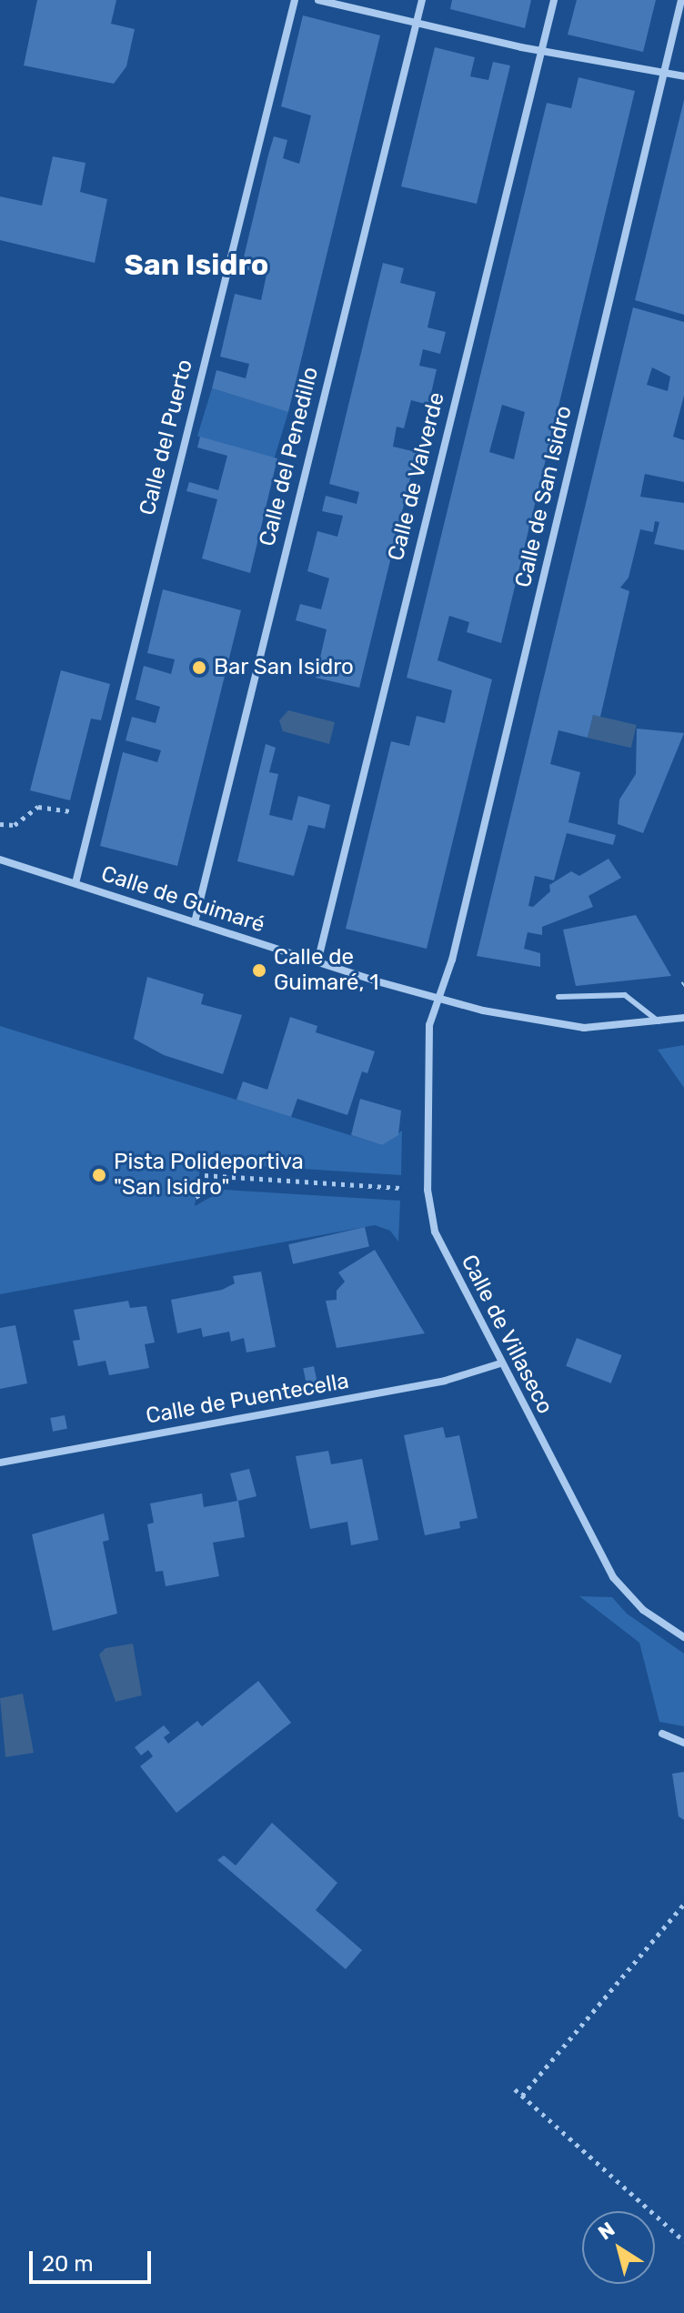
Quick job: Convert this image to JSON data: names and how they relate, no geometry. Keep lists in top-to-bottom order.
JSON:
{
  "streets": {
    "street": [
      "Calle del Puerto",
      "Calle del Penedillo",
      "Calle de Valverde",
      "Calle de San Isidro",
      "Calle de Guimaré",
      "Calle de Villaseco",
      "Calle de Puentecella"
    ]
  },
  "crossings": [
    ["Calle del Puerto", "Calle de Guimaré"],
    ["Calle del Penedillo", "Calle de Guimaré"],
    ["Calle de Valverde", "Calle de Guimaré"],
    ["Calle de San Isidro", "Calle de Guimaré"],
    ["Calle de San Isidro", "Calle de Villaseco"],
    ["Calle de Guimaré", "Calle de Villaseco"],
    ["Calle de Villaseco", "Calle de Puentecella"]
  ],
  "districts": ["San Isidro"],
  "places": ["Bar San Isidro", "Calle de Guimaré, 1", "Pista Polideportiva \"San Isidro\""],
  "scale_bar": "20 m",
  "north": "top left"
}
